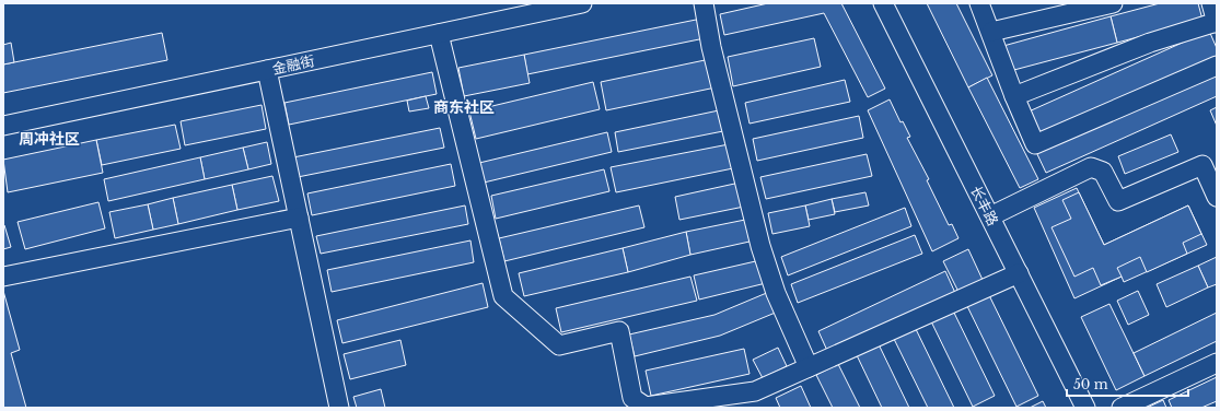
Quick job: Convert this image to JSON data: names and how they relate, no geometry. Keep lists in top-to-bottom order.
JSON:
{
  "streets": {
    "street": ["金融街", "长丰路"]
  },
  "districts": ["商东社区", "周冲社区"],
  "scale_bar": "50 m"
}
